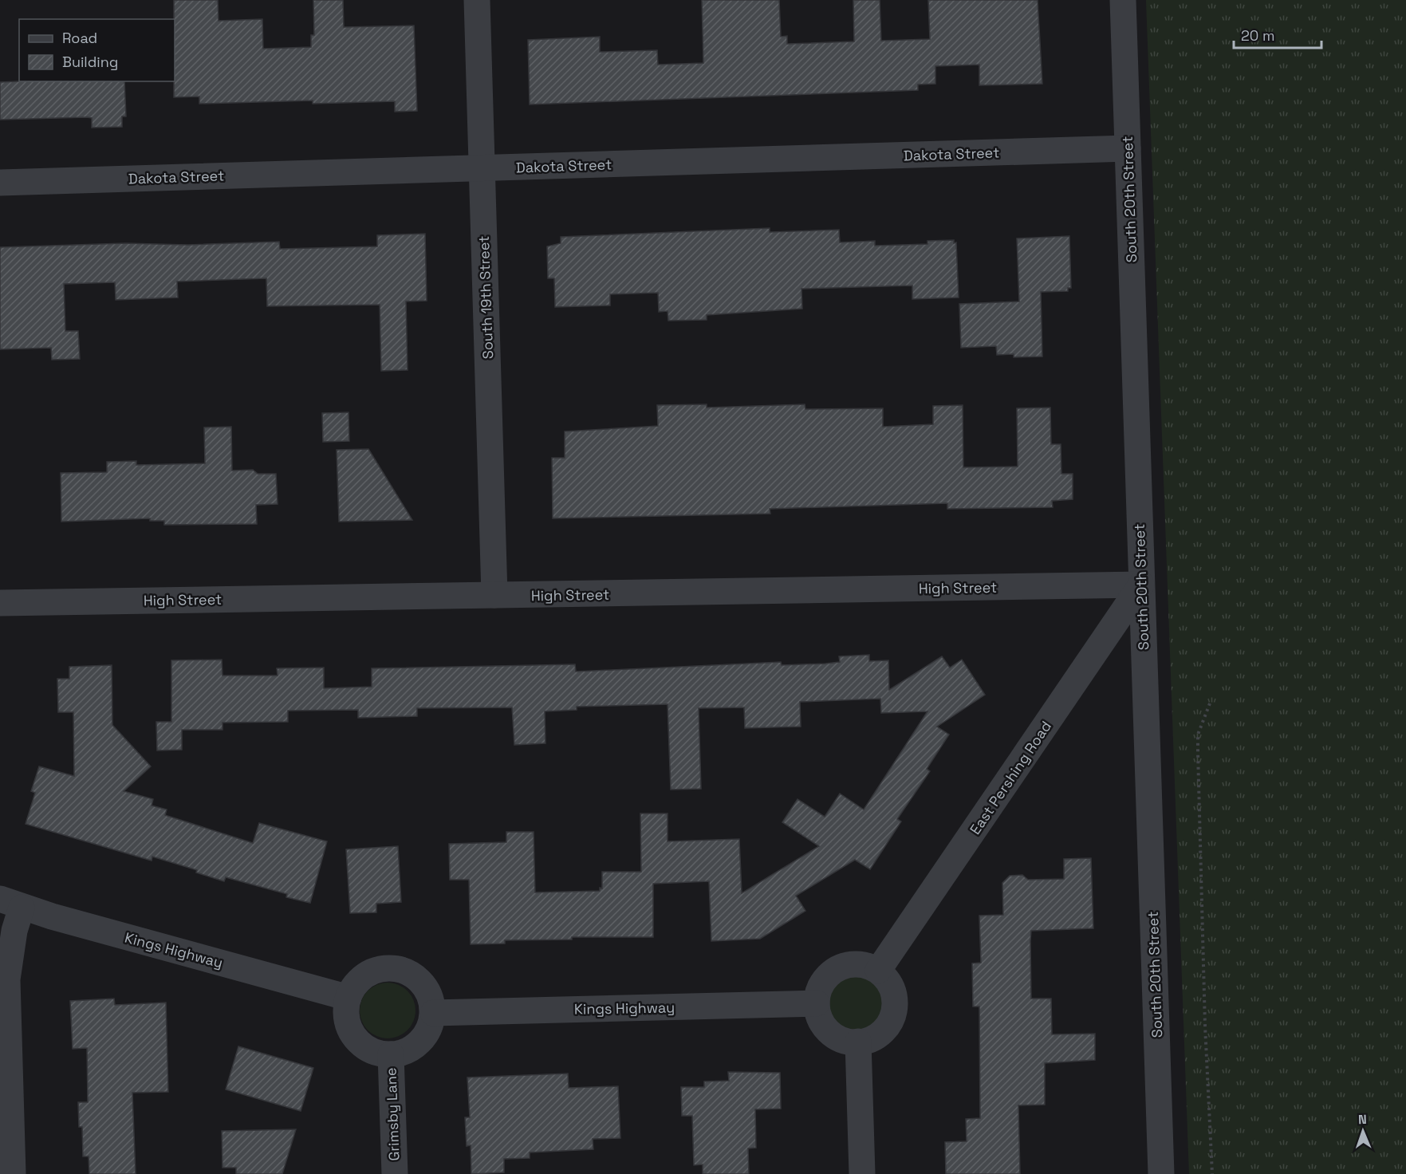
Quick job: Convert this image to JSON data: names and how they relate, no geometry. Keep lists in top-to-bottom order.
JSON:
{
  "streets": {
    "street": [
      "Dakota Street",
      "South 20th Street",
      "South 19th Street",
      "High Street",
      "East Pershing Road",
      "Kings Highway",
      "Grimsby Lane"
    ]
  },
  "crossings": [
    ["Dakota Street", "South 20th Street"],
    ["Dakota Street", "South 19th Street"],
    ["South 20th Street", "High Street"],
    ["South 20th Street", "East Pershing Road"],
    ["South 19th Street", "High Street"],
    ["High Street", "East Pershing Road"],
    ["East Pershing Road", "Kings Highway"],
    ["Kings Highway", "Grimsby Lane"]
  ],
  "legend": ["Road", "Building"],
  "scale_bar": "20 m",
  "north": "top"
}
